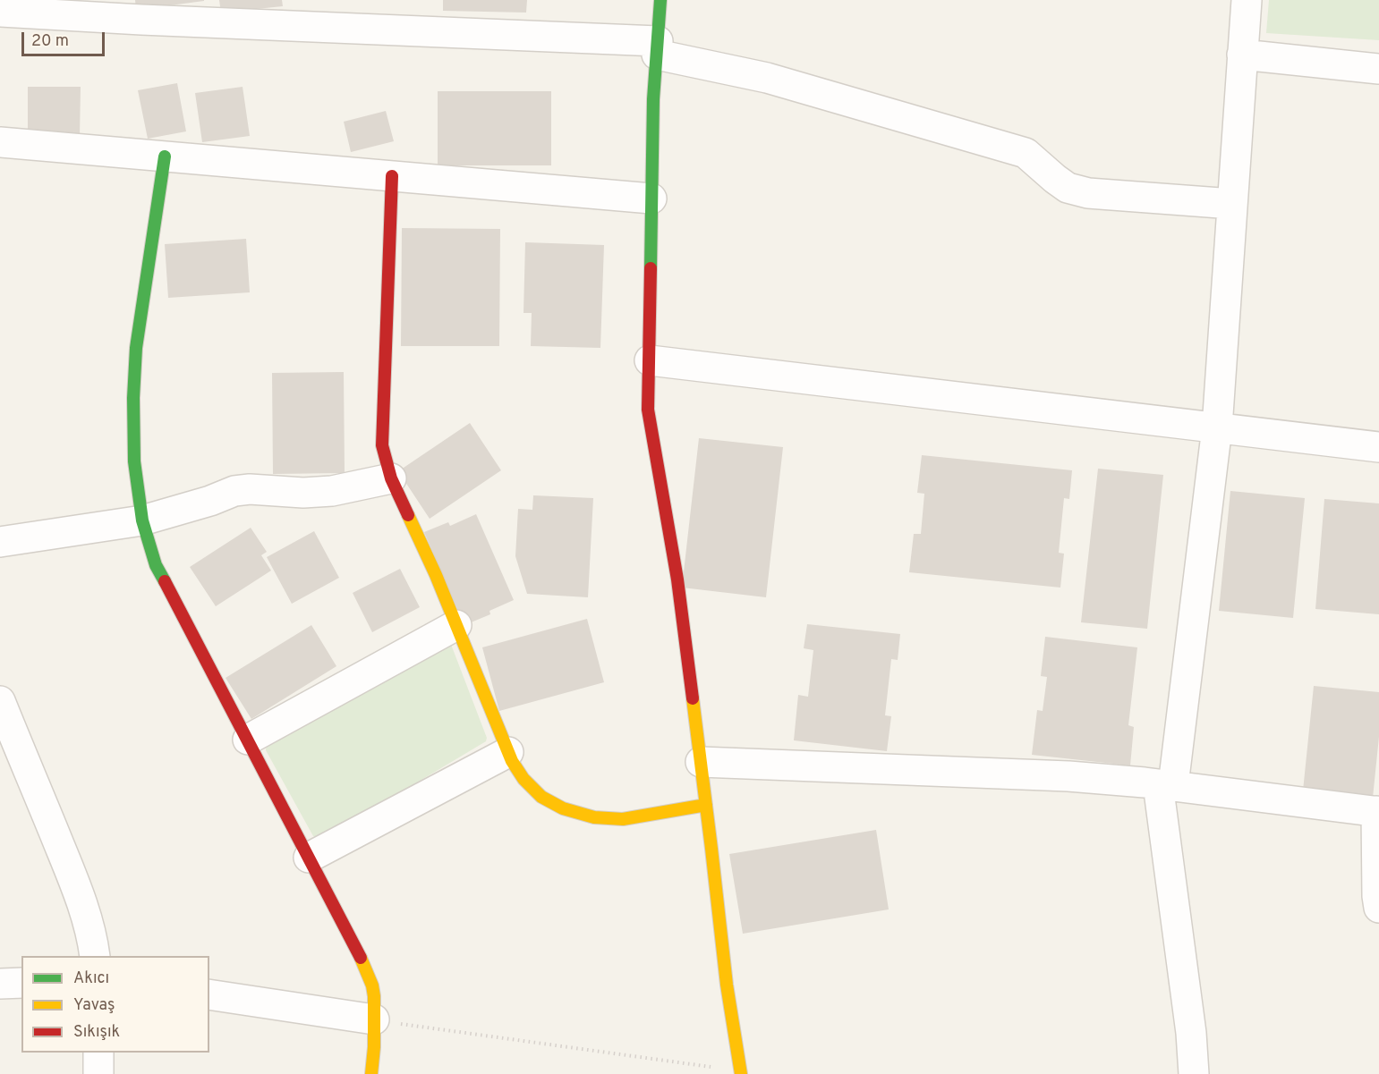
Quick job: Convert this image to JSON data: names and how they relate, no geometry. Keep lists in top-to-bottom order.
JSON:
{
  "legend": ["Akıcı", "Yavaş", "Sıkışık"],
  "scale_bar": "20 m"
}
